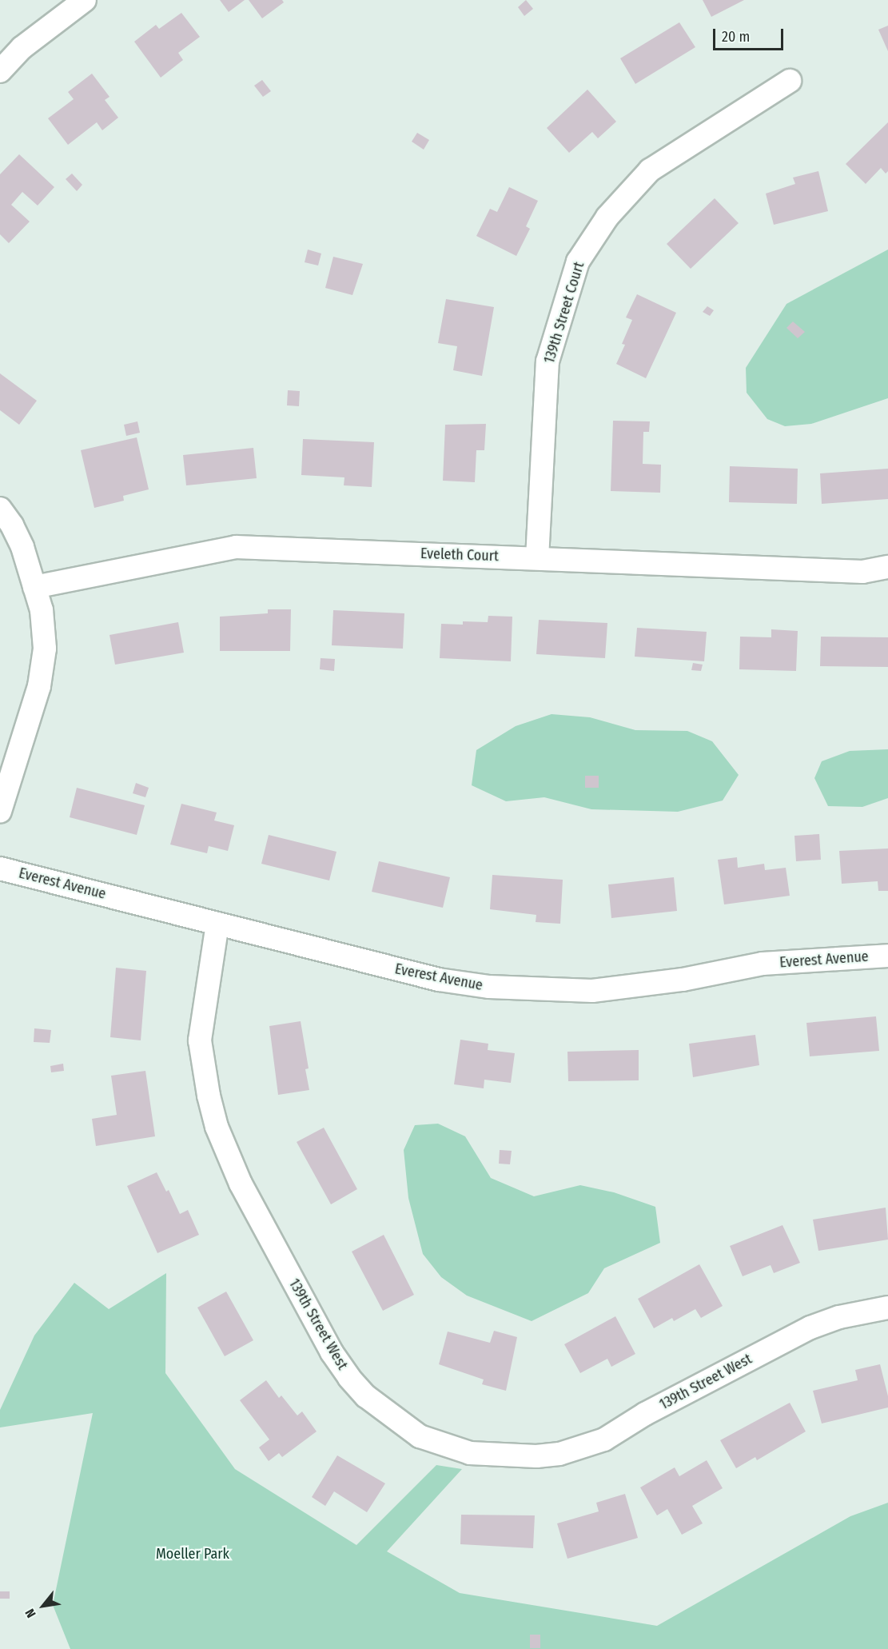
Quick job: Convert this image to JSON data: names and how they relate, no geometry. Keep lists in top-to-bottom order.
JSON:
{
  "streets": {
    "street": [
      "139th Street Court",
      "Eveleth Court",
      "Everest Avenue",
      "139th Street West"
    ]
  },
  "crossings": [
    ["139th Street Court", "Eveleth Court"],
    ["Everest Avenue", "139th Street West"]
  ],
  "parks": ["Moeller Park"],
  "scale_bar": "20 m",
  "north": "bottom left"
}
